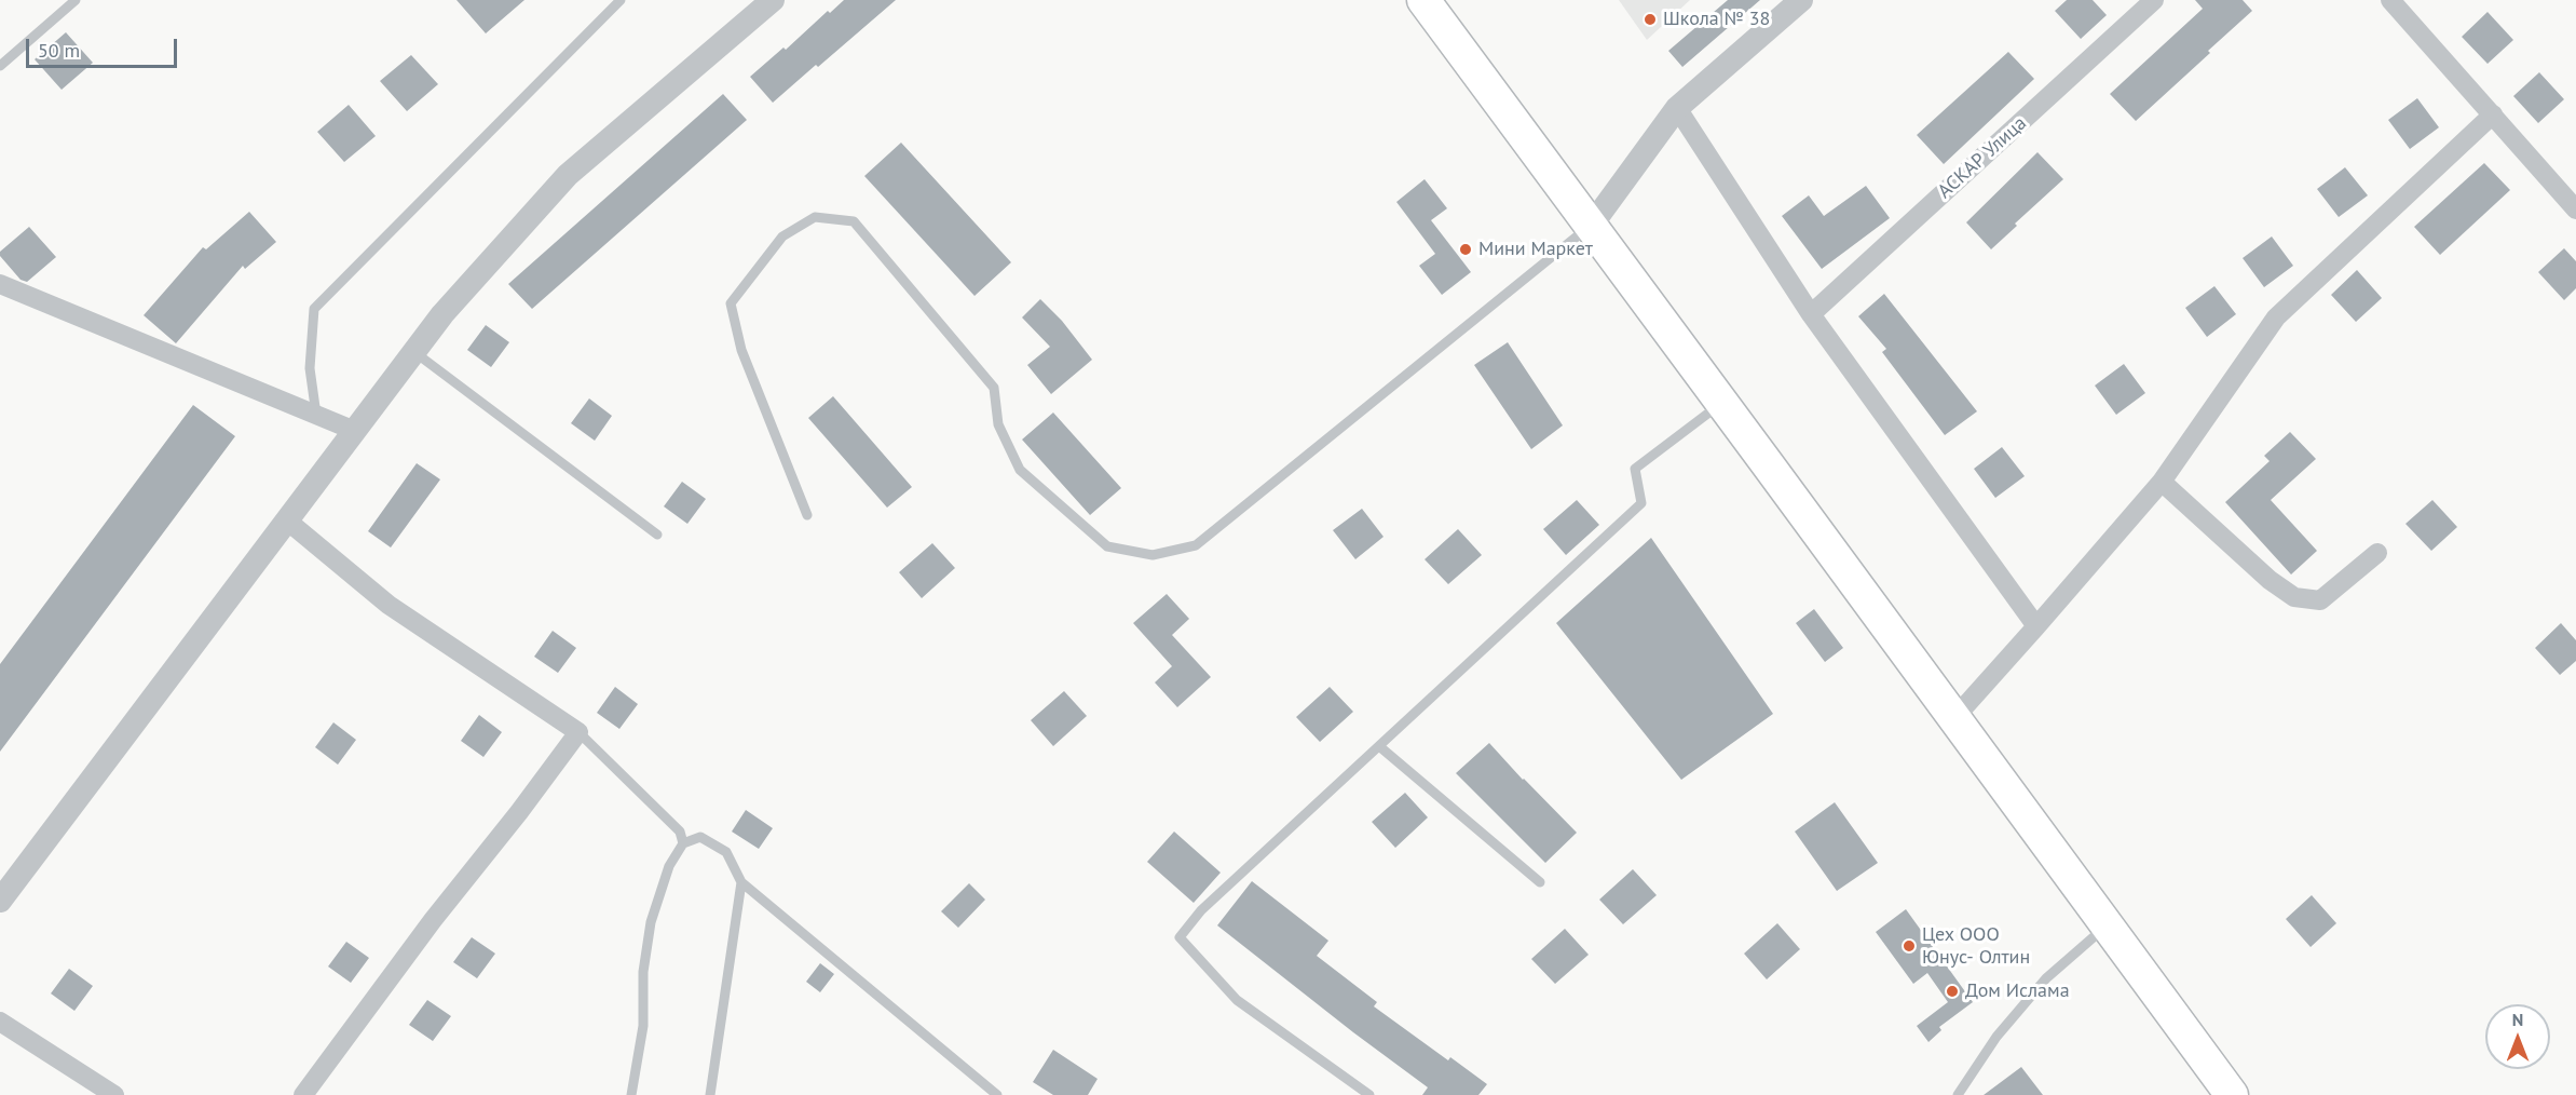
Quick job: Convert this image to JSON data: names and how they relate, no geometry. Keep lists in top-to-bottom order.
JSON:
{
  "streets": {
    "street": ["АСКАР Улица"]
  },
  "places": [
    "Школа № 38",
    "Мини Маркет",
    "Цех ООО Юнус- Олтин",
    "Дом Ислама"
  ],
  "scale_bar": "50 m",
  "north": "top"
}
